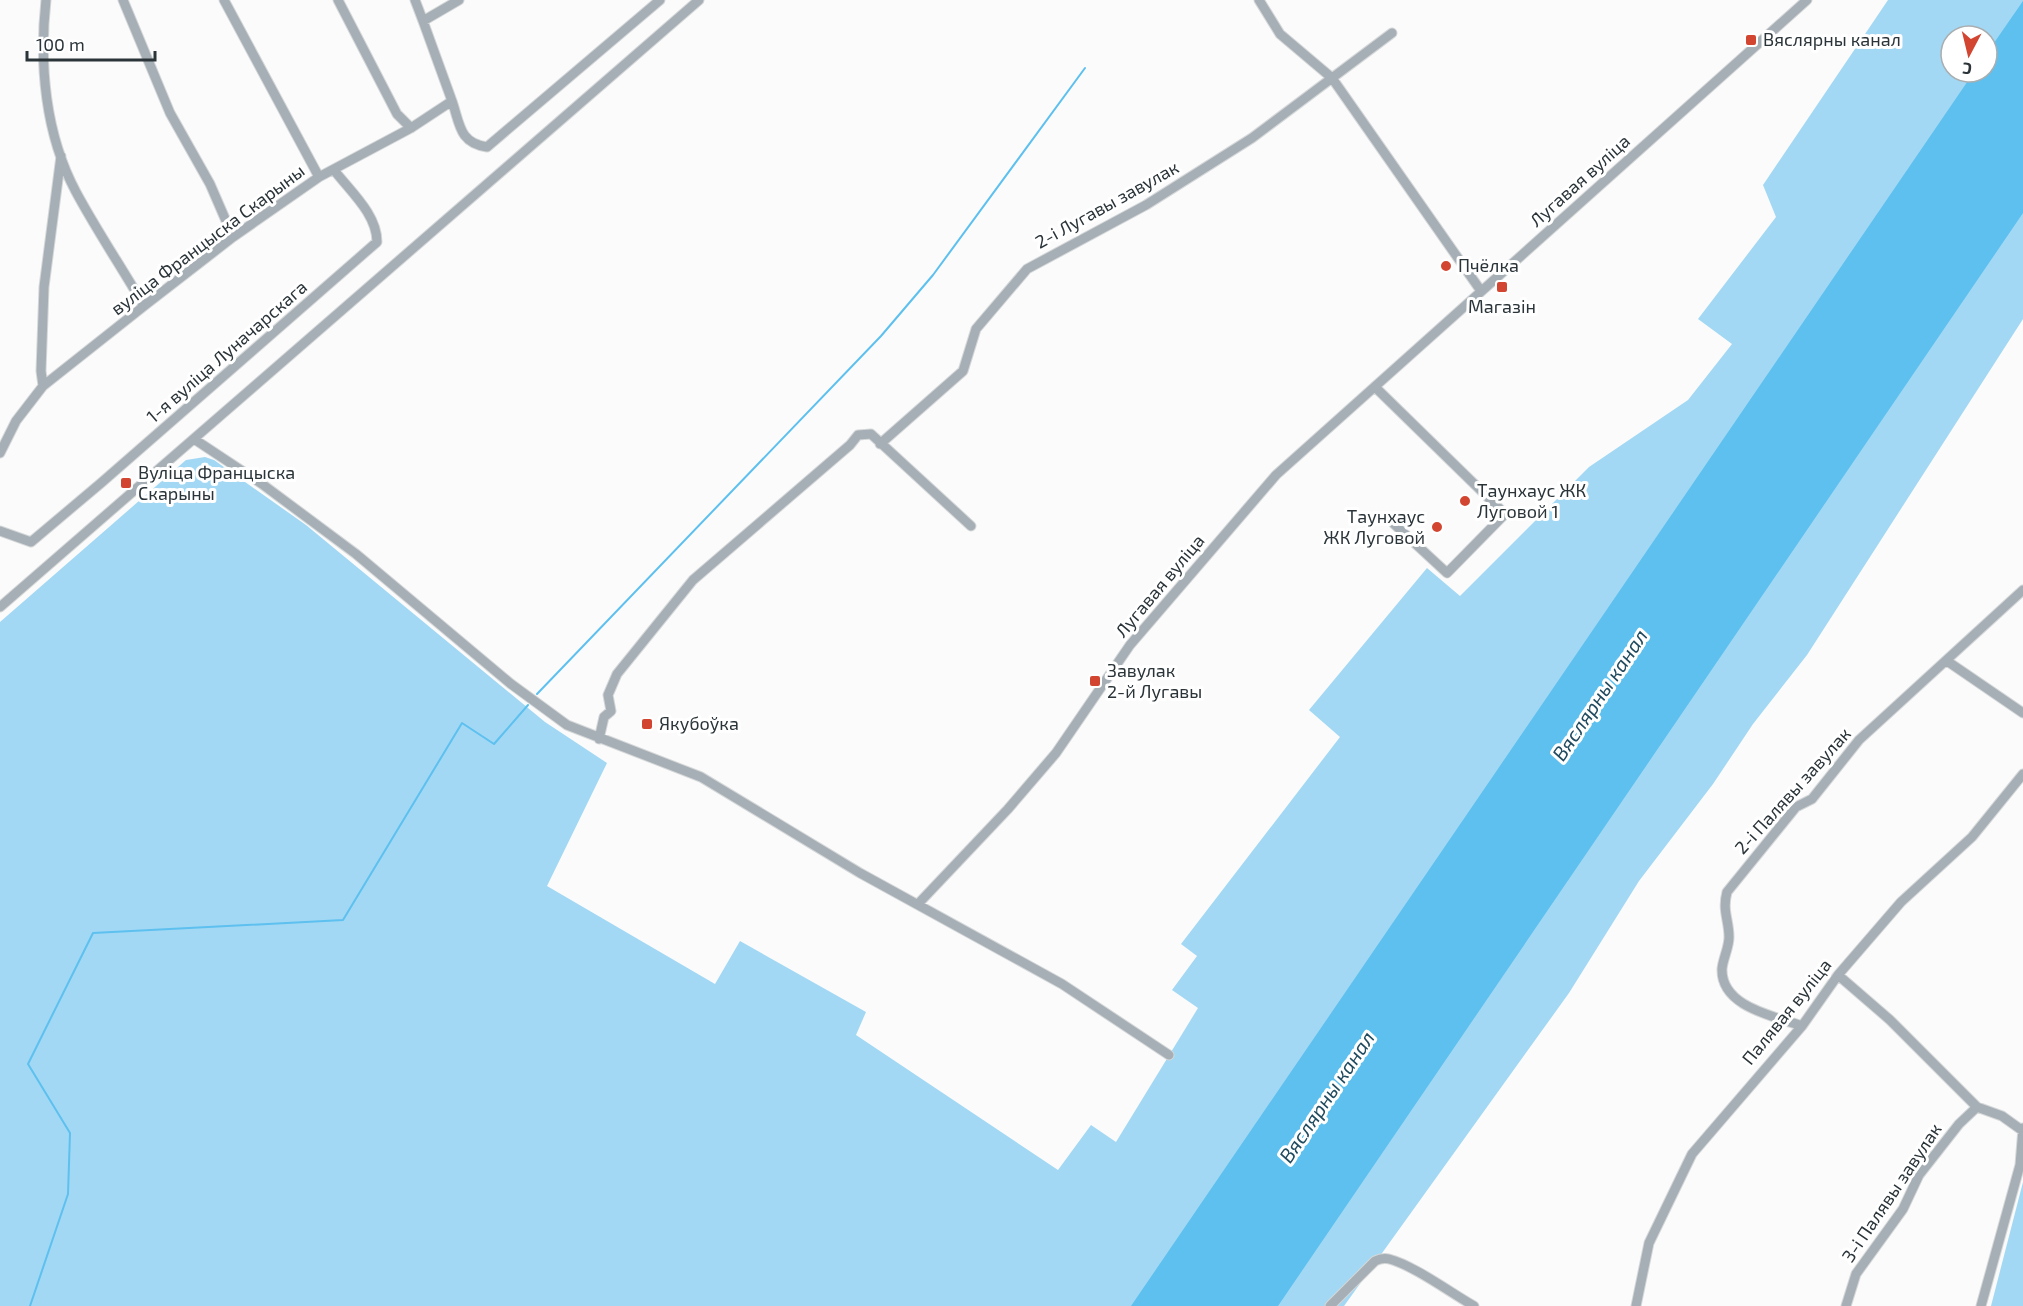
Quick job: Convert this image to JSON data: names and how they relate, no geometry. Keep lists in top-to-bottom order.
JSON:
{
  "streets": {
    "street": [
      "Лугавая вуліца",
      "2-і Лугавы завулак",
      "вуліца Францыска Скарыны",
      "1-я вуліца Луначарскага",
      "2-і Палявы завулак",
      "Палявая вуліца",
      "3-і Палявы завулак"
    ]
  },
  "crossings": [
    ["вуліца Францыска Скарыны", "1-я вуліца Луначарскага"],
    ["2-і Палявы завулак", "Палявая вуліца"]
  ],
  "water": ["Вяслярны канал"],
  "places": {
    "transit": [
      "Вяслярны канал",
      "Магазін",
      "Вуліца Францыска Скарыны",
      "Завулак 2-й Лугавы",
      "Якубоўка"
    ],
    "other": ["Пчёлка", "Таунхаус ЖК Луговой 1", "Таунхаус ЖК Луговой"]
  },
  "scale_bar": "100 m",
  "north": "bottom"
}
